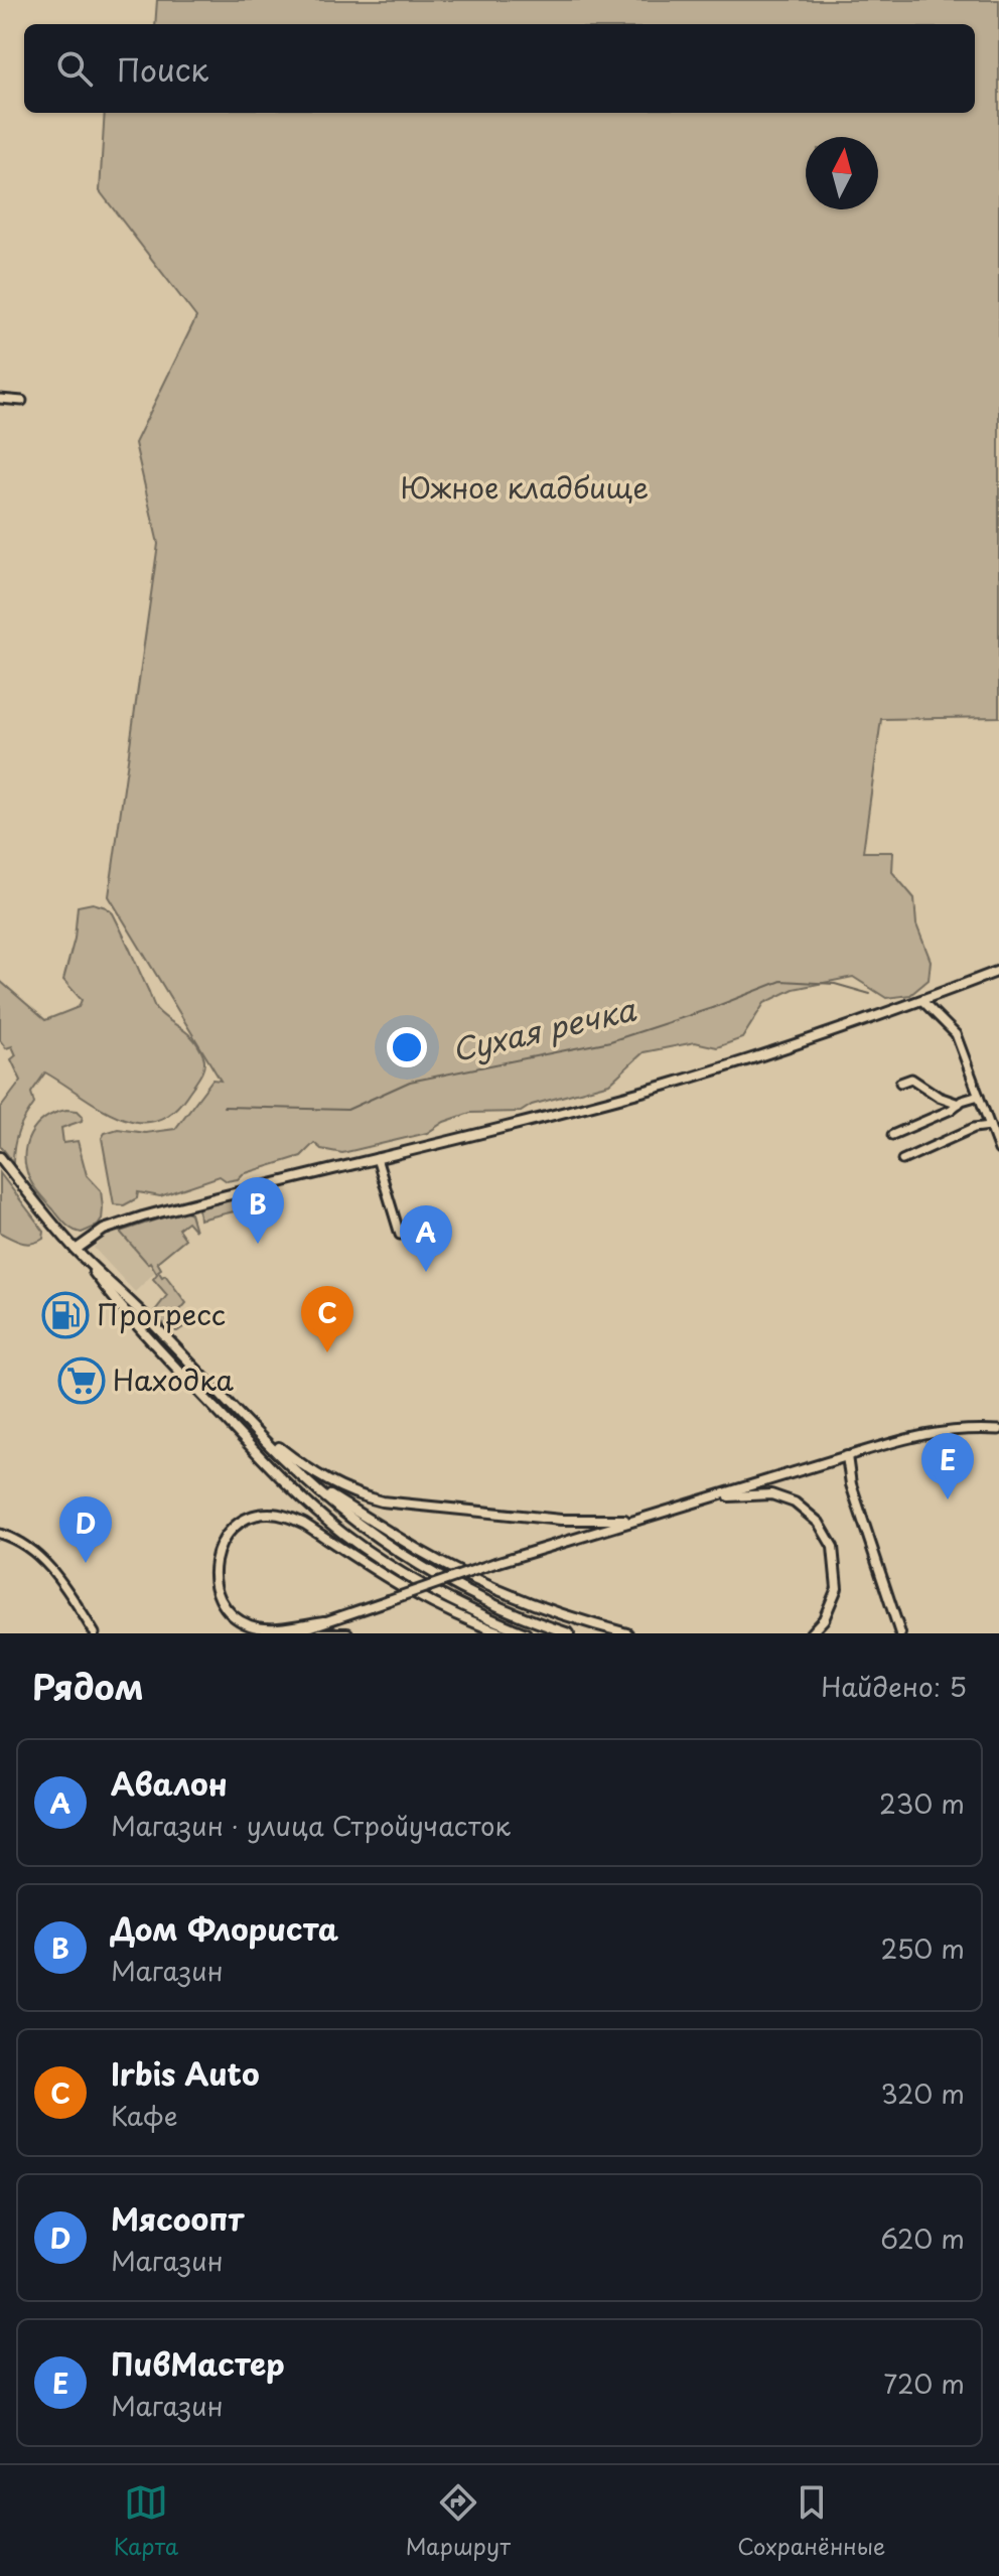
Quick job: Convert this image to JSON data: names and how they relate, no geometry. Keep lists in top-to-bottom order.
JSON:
{
  "water": ["Сухая речка"],
  "parks": ["Южное кладбище"],
  "places": {
    "fuel station": ["Прогресс"],
    "supermarket": ["Находка"]
  },
  "north": "top",
  "page": {
    "search": "Поиск",
    "pins": [
      "B",
      "A",
      "C",
      "E",
      "D"
    ],
    "heading": ["Рядом", "Найдено: 5"],
    "list": [
      {
        "mark": "A",
        "name": "Авалон",
        "note": "Магазин · улица Стройучасток",
        "value": "230 m"
      },
      {
        "mark": "B",
        "name": "Дом Флориста",
        "note": "Магазин",
        "value": "250 m"
      },
      {
        "mark": "C",
        "name": "Irbis Auto",
        "note": "Кафе",
        "value": "320 m"
      },
      {
        "mark": "D",
        "name": "Мясоопт",
        "note": "Магазин",
        "value": "620 m"
      },
      {
        "mark": "E",
        "name": "ПивМастер",
        "note": "Магазин",
        "value": "720 m"
      }
    ],
    "nav": ["Карта", "Маршрут", "Сохранённые"]
  }
}
